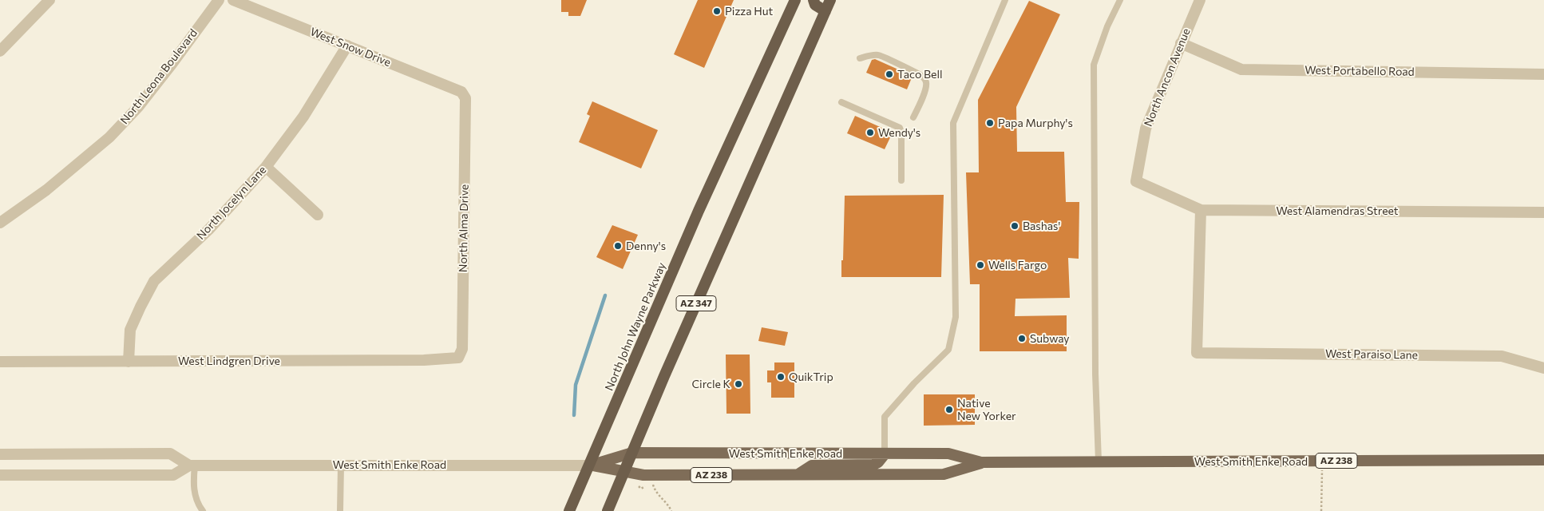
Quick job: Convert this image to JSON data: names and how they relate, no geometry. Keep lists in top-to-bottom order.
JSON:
{
  "streets": {
    "highway": ["AZ 347", "North John Wayne Parkway"],
    "main road": ["West Smith Enke Road", "AZ 238"],
    "street": [
      "West Snow Drive",
      "West Portabello Road",
      "North Leona Boulevard",
      "North Ancon Avenue",
      "North Jocelyn Lane",
      "West Alamendras Street",
      "North Alma Drive",
      "West Paraiso Lane",
      "West Lindgren Drive"
    ]
  },
  "crossings": [
    ["West Snow Drive", "North Jocelyn Lane"],
    ["West Snow Drive", "North Alma Drive"],
    ["West Portabello Road", "North Ancon Avenue"],
    ["North Ancon Avenue", "West Alamendras Street"],
    ["North Jocelyn Lane", "West Lindgren Drive"],
    ["West Alamendras Street", "West Paraiso Lane"],
    ["North Alma Drive", "West Lindgren Drive"],
    ["AZ 347", "West Smith Enke Road"],
    ["North John Wayne Parkway", "West Smith Enke Road"]
  ],
  "places": [
    "Pizza Hut",
    "Taco Bell",
    "Papa Murphy's",
    "Wendy's",
    "Bashas'",
    "Denny's",
    "Wells Fargo",
    "Subway",
    "QuikTrip",
    "Circle K",
    "Native New Yorker"
  ]
}
